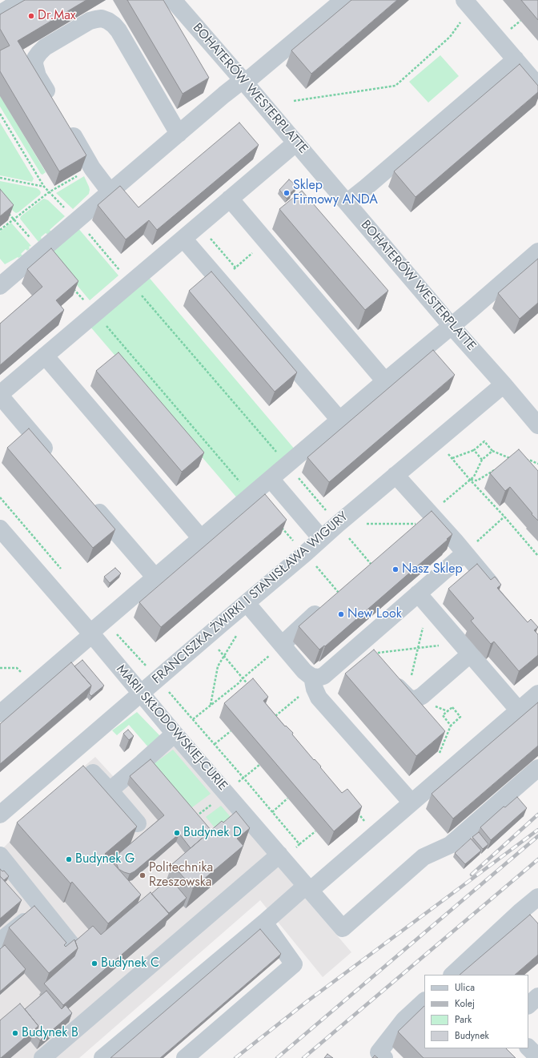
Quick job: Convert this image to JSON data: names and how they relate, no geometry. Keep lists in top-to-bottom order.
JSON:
{
  "streets": {
    "street": ["BOHATERÓW WESTERPLATTE", "FRANCISZKA ŻWIRKI I STANISŁAWA WIGURY", "MARII SKŁODOWSKIEJ-CURIE"]
  },
  "crossings": [
    ["BOHATERÓW WESTERPLATTE", "FRANCISZKA ŻWIRKI I STANISŁAWA WIGURY"],
    ["FRANCISZKA ŻWIRKI I STANISŁAWA WIGURY", "MARII SKŁODOWSKIEJ-CURIE"]
  ],
  "places": [
    "Dr.Max",
    "Sklep Firmowy ANDA",
    "Nasz Sklep",
    "New Look",
    "Budynek D",
    "Budynek G",
    "Politechnika Rzeszowska",
    "Budynek C",
    "Budynek B"
  ],
  "legend": [
    "Ulica",
    "Kolej",
    "Park",
    "Budynek"
  ]
}
